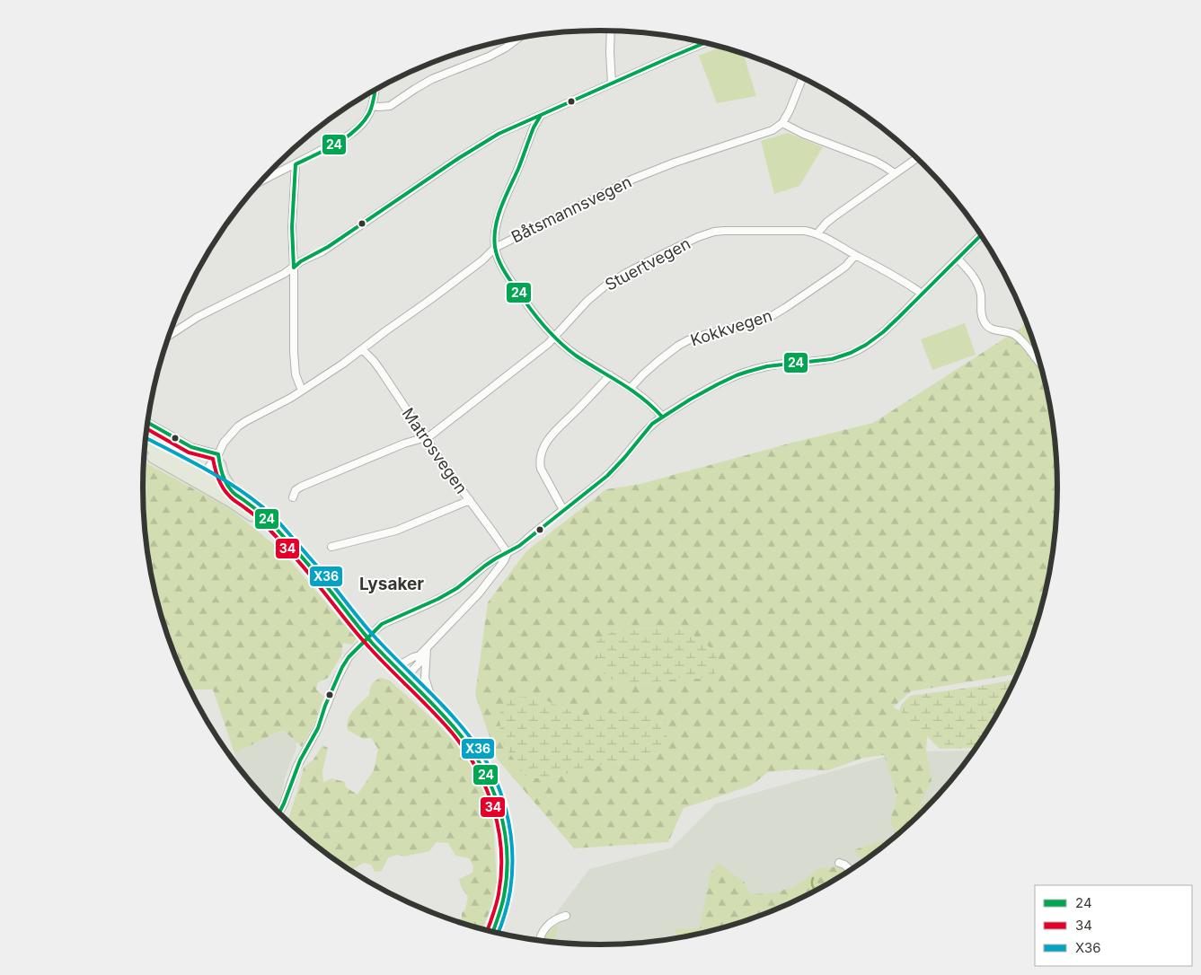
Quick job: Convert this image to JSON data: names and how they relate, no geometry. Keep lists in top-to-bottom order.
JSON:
{
  "streets": {
    "street": [
      "Båtsmannsvegen",
      "Stuertvegen",
      "Kokkvegen",
      "Matrosvegen"
    ]
  },
  "crossings": [
    ["Båtsmannsvegen", "Matrosvegen"],
    ["Stuertvegen", "Kokkvegen"],
    ["Stuertvegen", "Matrosvegen"]
  ],
  "districts": ["Lysaker"],
  "lines": ["transit line 24", "transit line 34", "transit line X36"],
  "legend": ["24", "34", "X36"]
}
